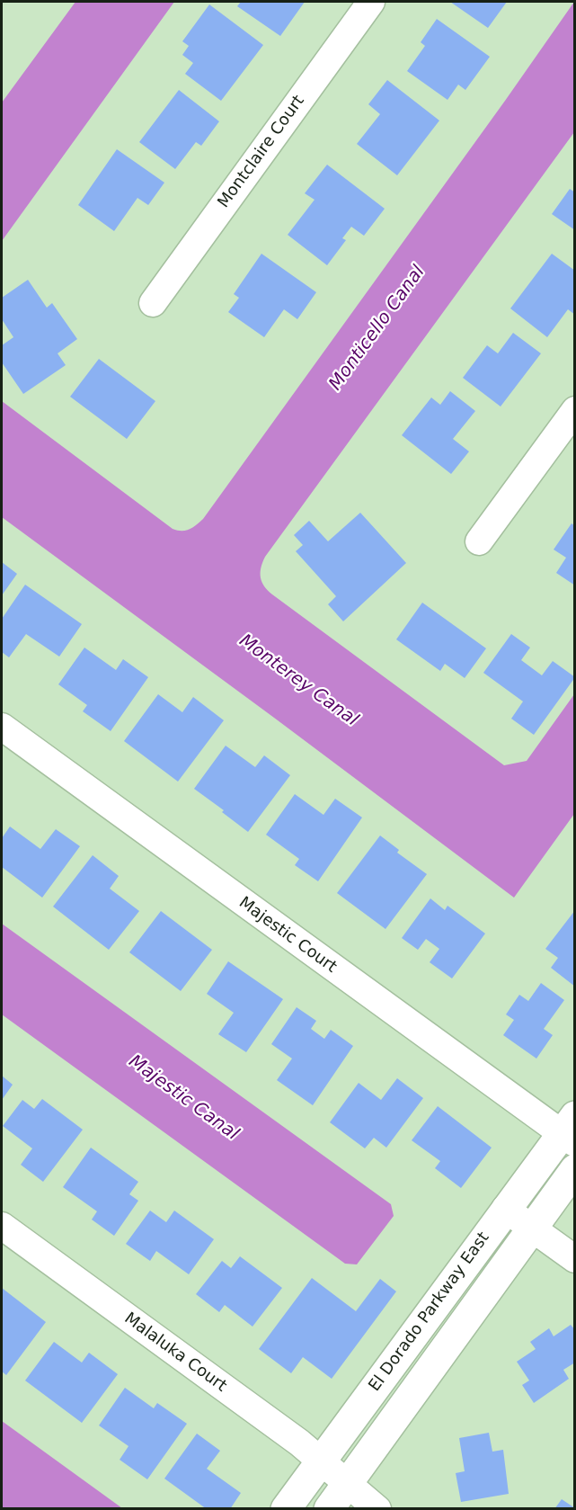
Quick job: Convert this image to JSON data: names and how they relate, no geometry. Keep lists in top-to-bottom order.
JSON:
{
  "streets": {
    "street": [
      "Montclaire Court",
      "Majestic Court",
      "El Dorado Parkway East",
      "Malaluka Court"
    ]
  },
  "crossings": [
    ["Majestic Court", "El Dorado Parkway East"],
    ["El Dorado Parkway East", "Malaluka Court"]
  ],
  "water": ["Monticello Canal", "Monterey Canal", "Majestic Canal"]
}
